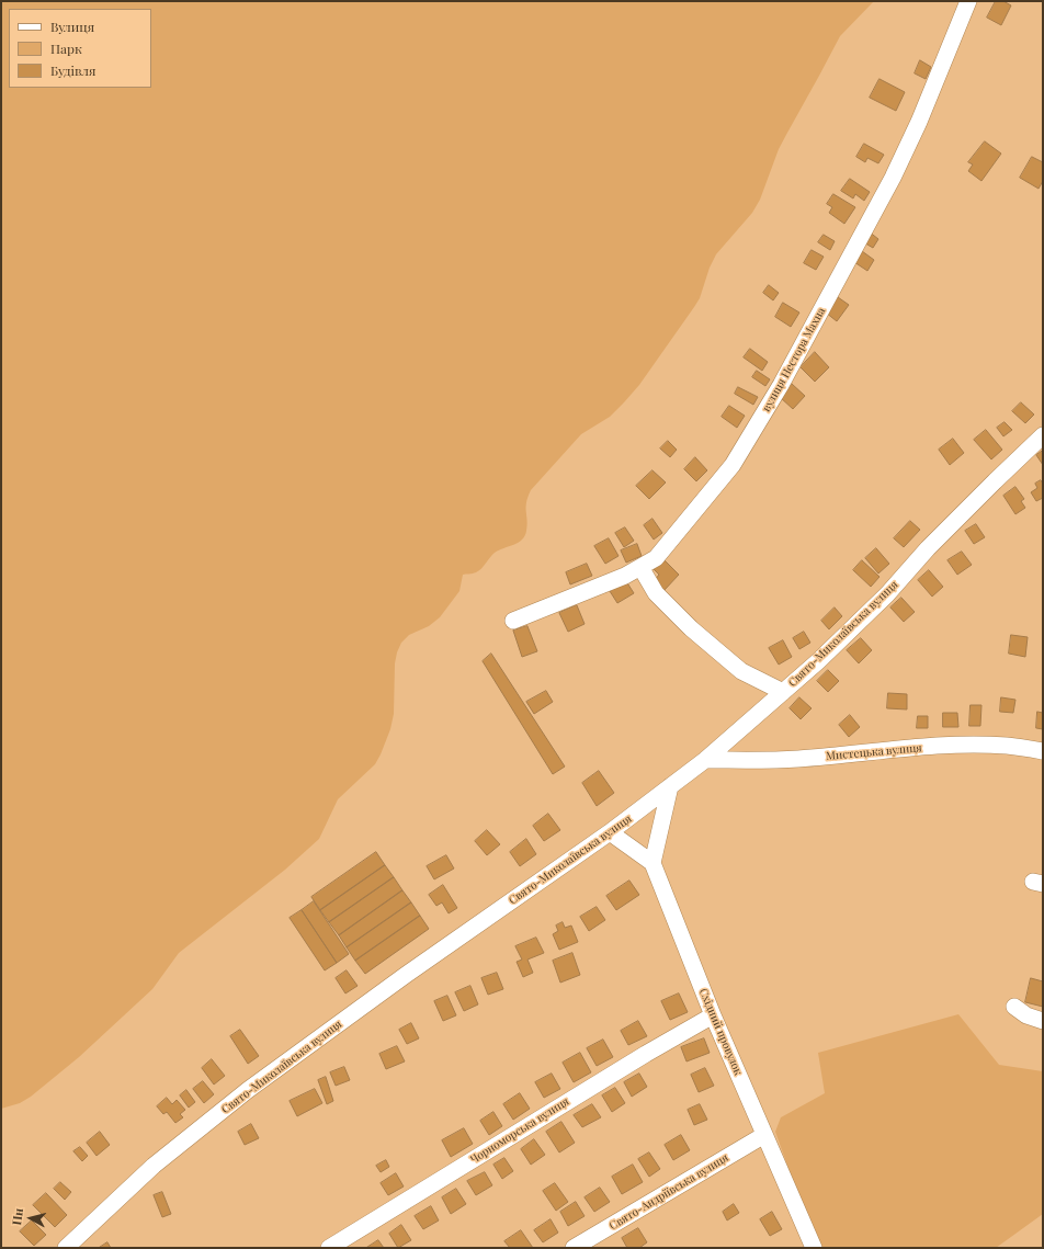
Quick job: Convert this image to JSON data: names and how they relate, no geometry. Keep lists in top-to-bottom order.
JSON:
{
  "streets": {
    "street": [
      "вулиця Нестора Махна",
      "Свято-Миколаївська вулиця",
      "Мистецька вулиця",
      "Східний провулок",
      "Чорноморська вулиця",
      "Свято-Андріївська вулиця"
    ]
  },
  "crossings": [
    ["Свято-Миколаївська вулиця", "Мистецька вулиця"],
    ["Східний провулок", "Чорноморська вулиця"],
    ["Східний провулок", "Свято-Андріївська вулиця"]
  ],
  "legend": ["Вулиця", "Парк", "Будівля"],
  "north": "left"
}
